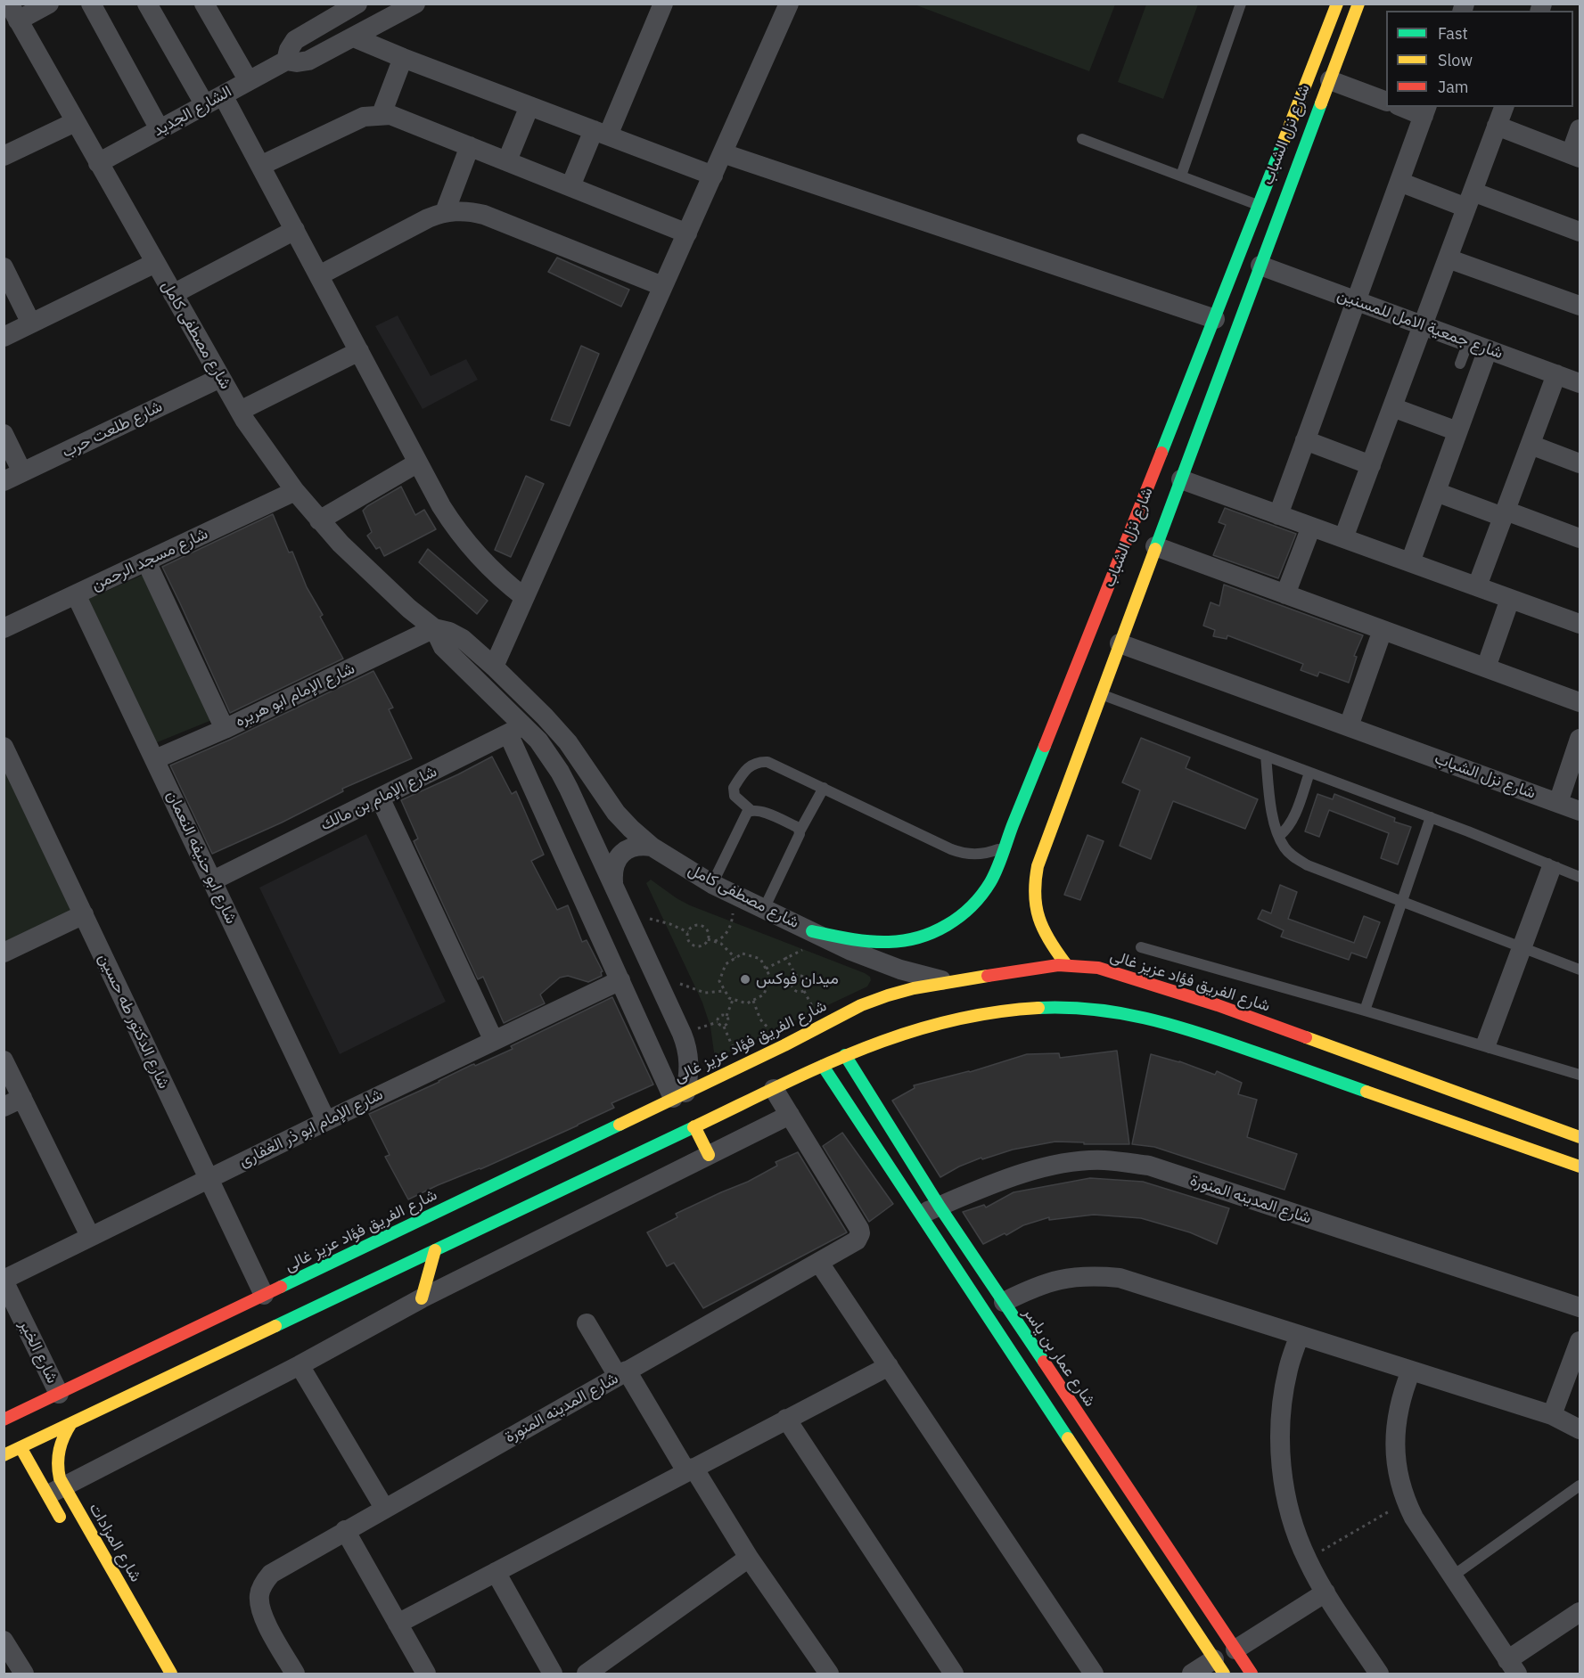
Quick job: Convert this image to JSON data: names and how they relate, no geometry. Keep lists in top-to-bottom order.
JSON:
{
  "streets": {
    "street": [
      "الشارع الجديد",
      "شارع نزل الشباب",
      "شارع جمعية الامل للمسنين",
      "شارع مصطفى كامل",
      "شارع طلعت حرب",
      "شارع مسجد الرحمن",
      "شارع الإمام ابو هريره",
      "شارع الإمام بن مالك",
      "شارع ابو حنيفه النعمان",
      "شارع الفريق فؤاد عزيز غالى",
      "شارع الدكتور طه حسين",
      "شارع الإمام ابو ذر الغفارى",
      "شارع المدينه المنورة",
      "شارع الخير",
      "شارع عمار بن ياسر",
      "شارع المزادات"
    ]
  },
  "crossings": [
    ["الشارع الجديد", "شارع مصطفى كامل"],
    ["شارع نزل الشباب", "شارع جمعية الامل للمسنين"],
    ["شارع نزل الشباب", "شارع مصطفى كامل"],
    ["شارع نزل الشباب", "شارع الفريق فؤاد عزيز غالى"],
    ["شارع مصطفى كامل", "شارع طلعت حرب"],
    ["شارع مصطفى كامل", "شارع مسجد الرحمن"],
    ["شارع مصطفى كامل", "شارع الإمام ابو هريره"],
    ["شارع مصطفى كامل", "شارع الإمام بن مالك"],
    ["شارع مصطفى كامل", "شارع الفريق فؤاد عزيز غالى"],
    ["شارع مسجد الرحمن", "شارع ابو حنيفه النعمان"],
    ["شارع الإمام ابو هريره", "شارع ابو حنيفه النعمان"],
    ["شارع الإمام بن مالك", "شارع ابو حنيفه النعمان"],
    ["شارع ابو حنيفه النعمان", "شارع الإمام ابو ذر الغفارى"],
    ["شارع الفريق فؤاد عزيز غالى", "شارع الدكتور طه حسين"],
    ["شارع الفريق فؤاد عزيز غالى", "شارع الخير"],
    ["شارع الفريق فؤاد عزيز غالى", "شارع عمار بن ياسر"],
    ["شارع الفريق فؤاد عزيز غالى", "شارع المزادات"],
    ["شارع الدكتور طه حسين", "شارع الإمام ابو ذر الغفارى"],
    ["شارع الإمام ابو ذر الغفارى", "شارع الخير"],
    ["شارع المدينه المنورة", "شارع عمار بن ياسر"]
  ],
  "places": ["ميدان فوكس"],
  "legend": ["Fast", "Slow", "Jam"]
}
